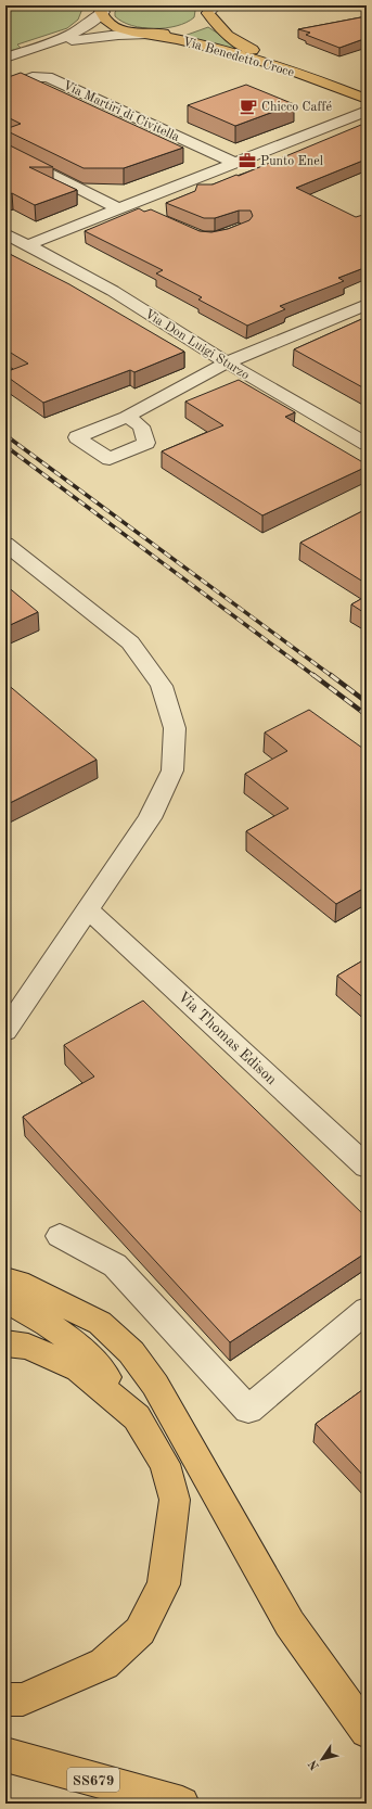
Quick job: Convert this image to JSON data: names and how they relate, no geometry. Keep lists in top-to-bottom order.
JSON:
{
  "streets": {
    "main road": ["Via Benedetto Croce", "SS679"],
    "street": ["Via Martiri di Civitella", "Via Don Luigi Sturzo", "Via Thomas Edison"]
  },
  "places": {
    "cafe": ["Chicco Caffé"],
    "office": ["Punto Enel"]
  },
  "north": "bottom left"
}
